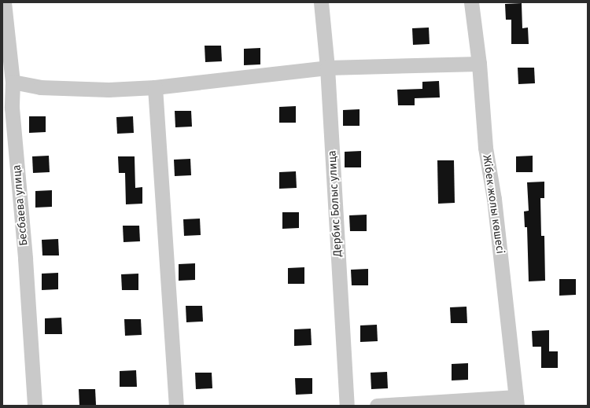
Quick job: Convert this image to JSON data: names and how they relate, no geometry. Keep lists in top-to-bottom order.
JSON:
{
  "streets": {
    "street": ["Дербис Болыс улица", "Жібек жолы көшесі", "Бесбаева улица"]
  }
}
